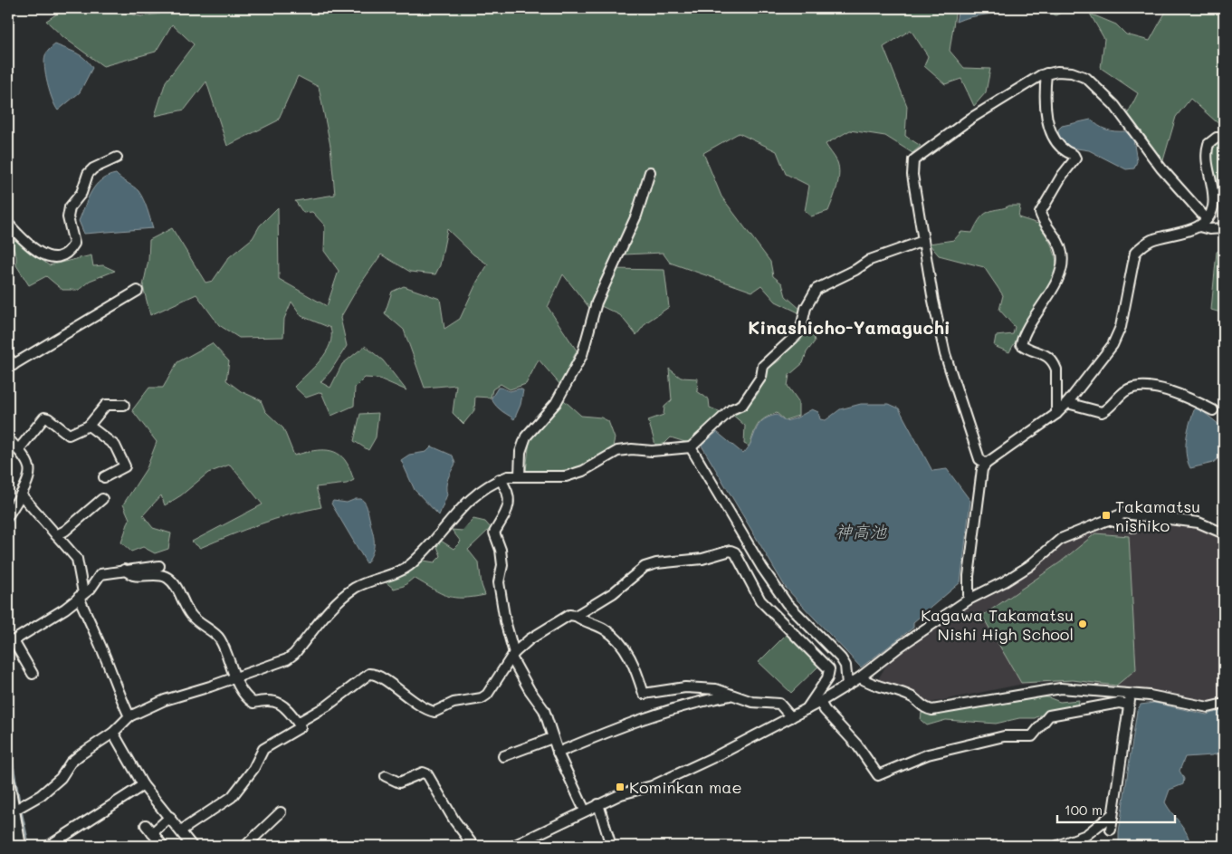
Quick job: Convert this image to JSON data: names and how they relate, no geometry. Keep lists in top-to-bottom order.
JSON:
{
  "districts": ["Kinashicho-Yamaguchi"],
  "water": ["神高池"],
  "places": {
    "transit": ["Takamatsu nishiko", "Kominkan mae"],
    "other": ["Kagawa Takamatsu Nishi High School"]
  },
  "scale_bar": "100 m"
}
